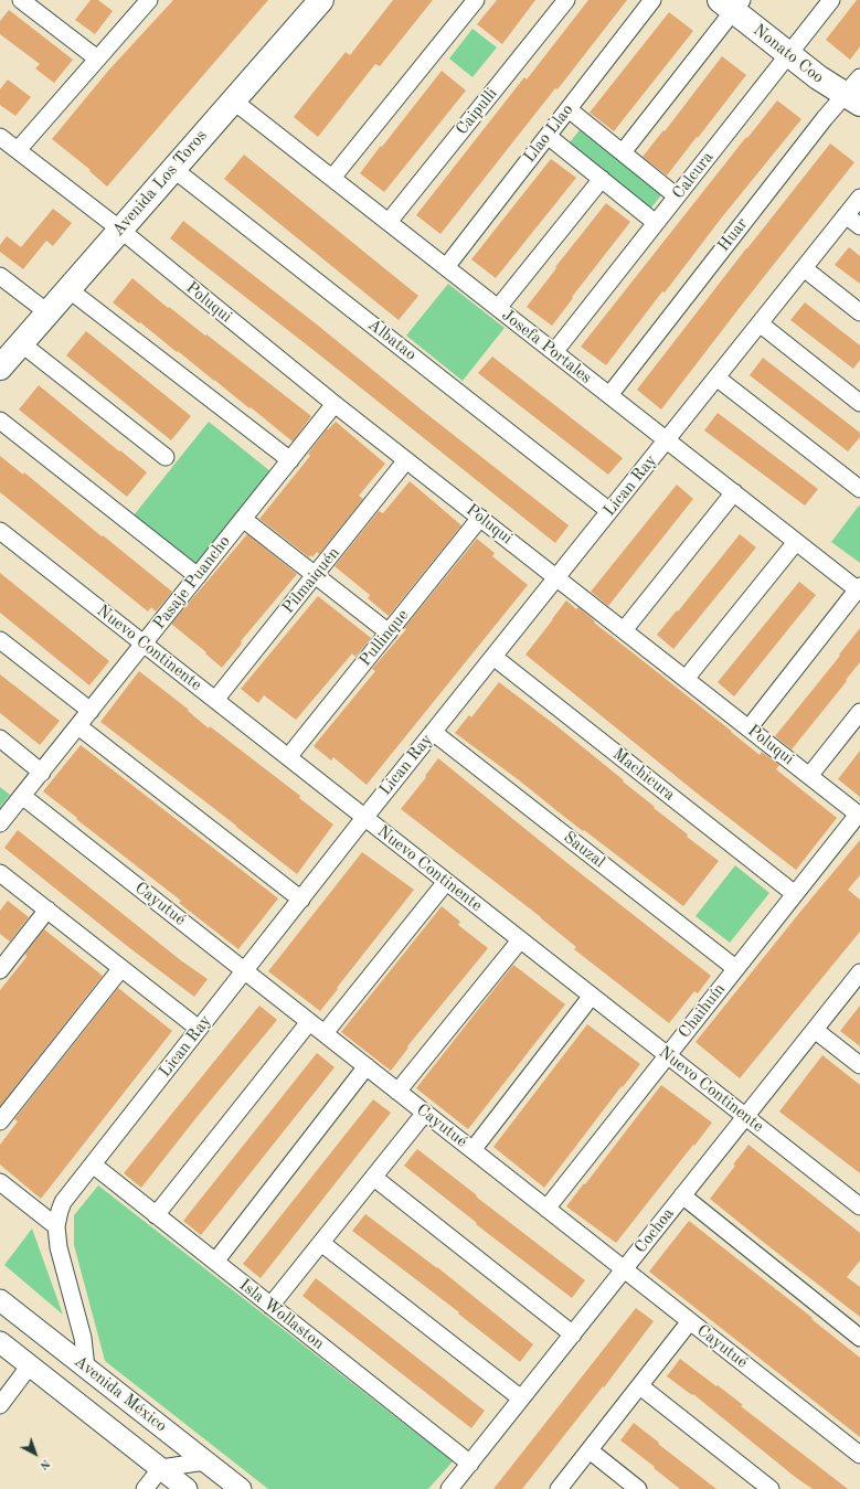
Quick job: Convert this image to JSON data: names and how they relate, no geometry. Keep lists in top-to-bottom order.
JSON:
{
  "streets": {
    "main road": ["Nonato Coo", "Avenida Los Toros"],
    "street": [
      "Caipulli",
      "Llao Llao",
      "Calcura",
      "Huar",
      "Poluqui",
      "Albatao",
      "Josefa Portales",
      "Lican Ray",
      "Pilmaiquén",
      "Pasaje Puancho",
      "Pullinque",
      "Nuevo Continente",
      "Machicura",
      "Sauzal",
      "Cayutué",
      "Chaihuín",
      "Cochoa",
      "Isla Wollaston",
      "Avenida México"
    ]
  },
  "crossings": [
    ["Nonato Coo", "Calcura"],
    ["Nonato Coo", "Huar"],
    ["Caipulli", "Josefa Portales"],
    ["Llao Llao", "Josefa Portales"],
    ["Calcura", "Josefa Portales"],
    ["Avenida Los Toros", "Poluqui"],
    ["Avenida Los Toros", "Albatao"],
    ["Avenida Los Toros", "Josefa Portales"],
    ["Huar", "Josefa Portales"],
    ["Poluqui", "Lican Ray"],
    ["Poluqui", "Pilmaiquén"],
    ["Poluqui", "Pasaje Puancho"],
    ["Poluqui", "Pullinque"],
    ["Poluqui", "Chaihuín"],
    ["Albatao", "Lican Ray"],
    ["Josefa Portales", "Lican Ray"],
    ["Lican Ray", "Nuevo Continente"],
    ["Lican Ray", "Machicura"],
    ["Lican Ray", "Sauzal"],
    ["Lican Ray", "Cayutué"],
    ["Lican Ray", "Isla Wollaston"],
    ["Lican Ray", "Avenida México"],
    ["Pilmaiquén", "Nuevo Continente"],
    ["Pasaje Puancho", "Nuevo Continente"],
    ["Pasaje Puancho", "Cayutué"],
    ["Pullinque", "Nuevo Continente"],
    ["Nuevo Continente", "Chaihuín"],
    ["Nuevo Continente", "Cochoa"],
    ["Machicura", "Chaihuín"],
    ["Sauzal", "Chaihuín"],
    ["Cayutué", "Chaihuín"],
    ["Cayutué", "Cochoa"],
    ["Cochoa", "Isla Wollaston"]
  ],
  "north": "bottom right"
}
